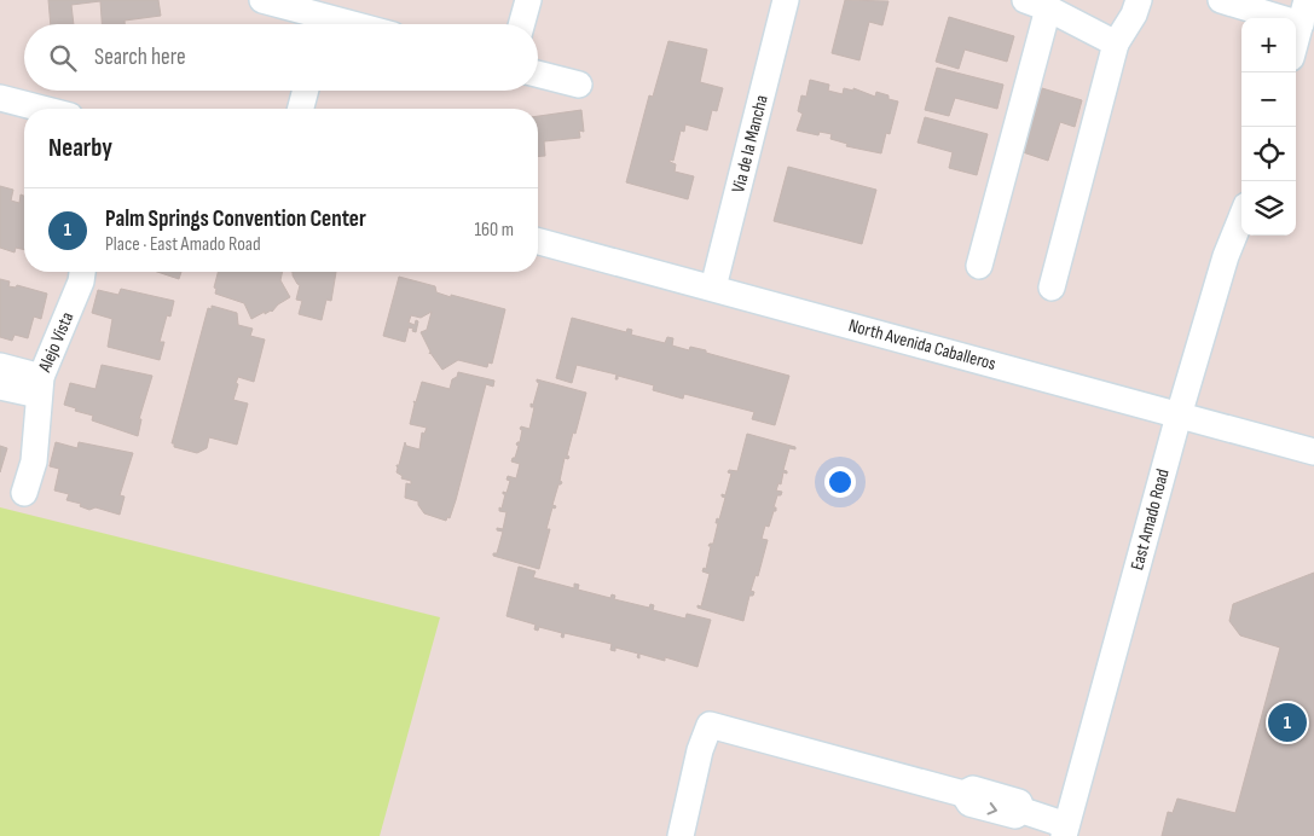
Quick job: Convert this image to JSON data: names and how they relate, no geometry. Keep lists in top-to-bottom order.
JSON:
{
  "streets": {
    "street": [
      "Via de la Mancha",
      "Alejo Vista",
      "North Avenida Caballeros",
      "East Amado Road"
    ]
  },
  "crossings": [
    ["Via de la Mancha", "North Avenida Caballeros"],
    ["North Avenida Caballeros", "East Amado Road"]
  ],
  "page": {
    "map_buttons": ["+", "−"],
    "search": "Search here",
    "heading": "Nearby",
    "list": [
      {
        "mark": "1",
        "name": "Palm Springs Convention Center",
        "note": "Place · East Amado Road",
        "value": "160 m"
      }
    ],
    "pins": "1"
  }
}
